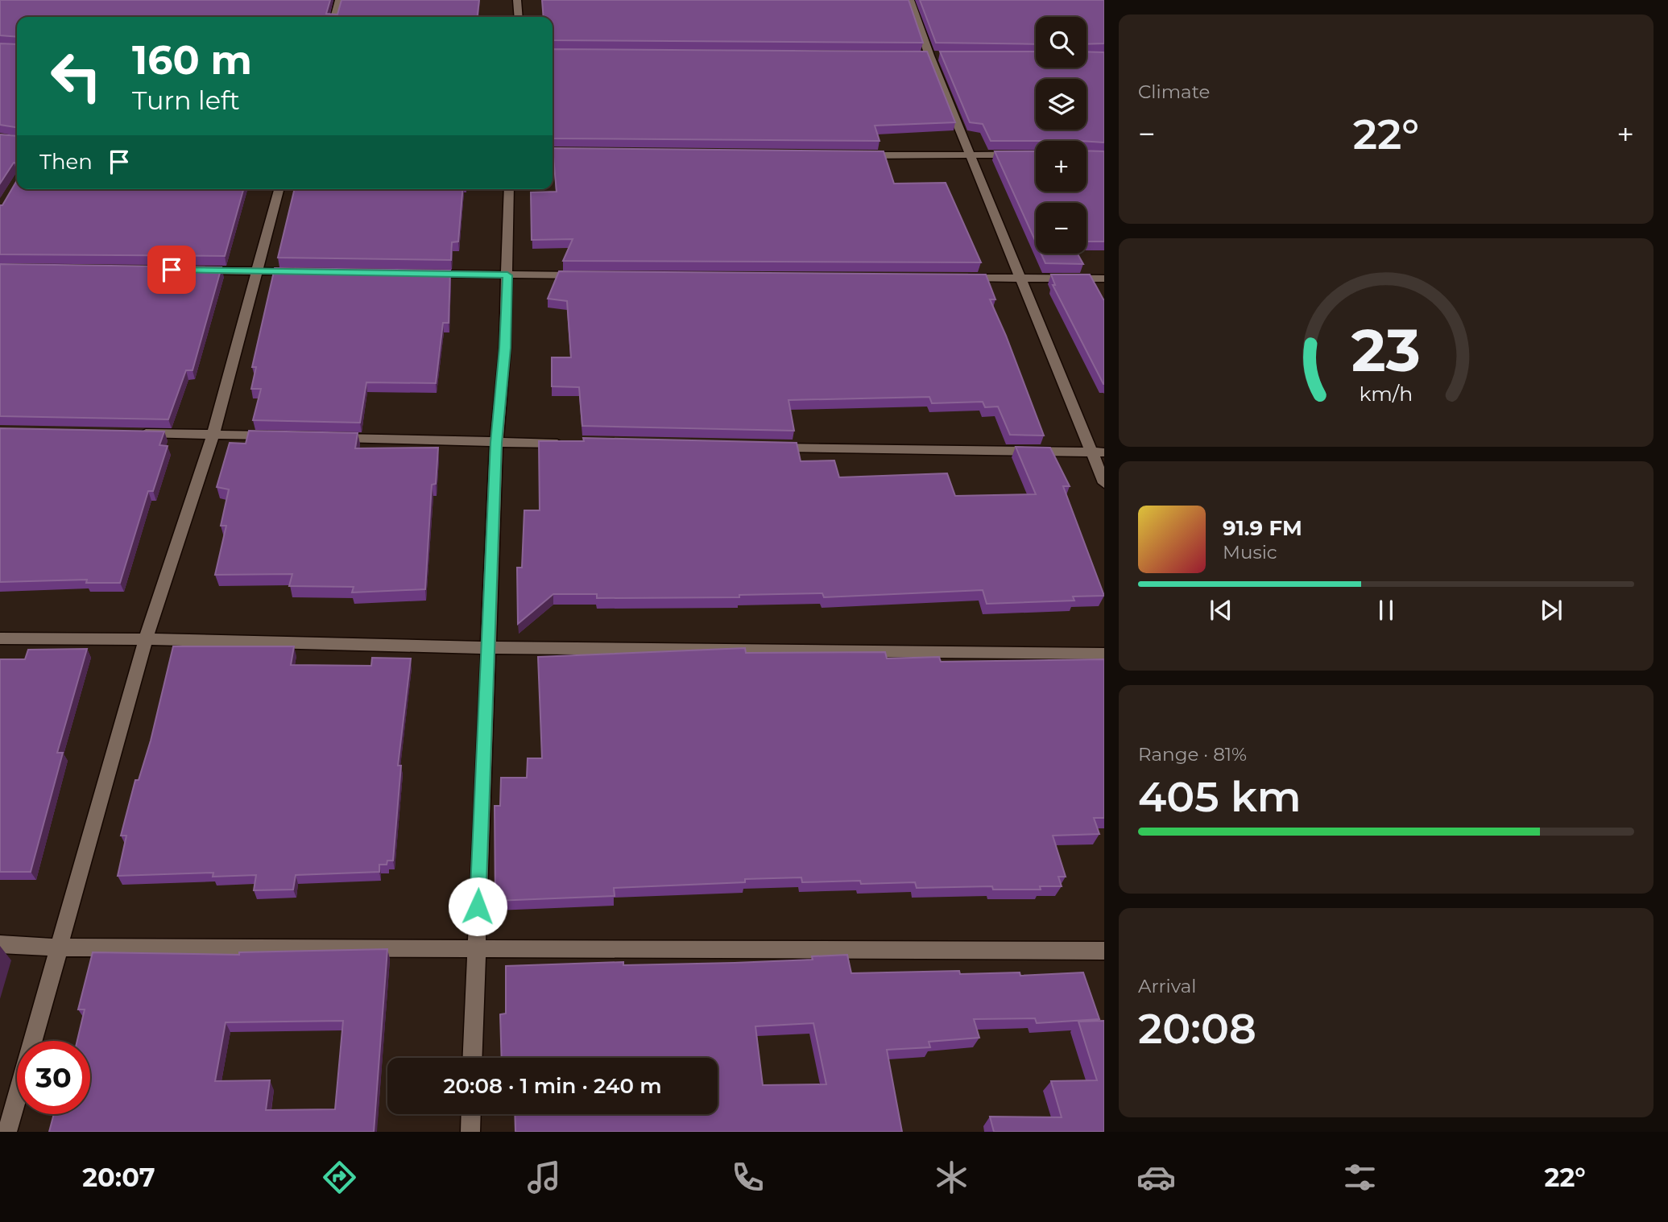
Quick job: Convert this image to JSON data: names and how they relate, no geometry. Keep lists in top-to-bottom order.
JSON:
{
  "page": {
    "tile": [
      "Climate",
      ["Range · 81%", "405 km"],
      ["Arrival", "20:08"]
    ],
    "map_buttons": ["+", "−"],
    "turn": ["160 m", "Turn left"],
    "heat": ["−", "22°", "+"],
    "then": "Then",
    "song": ["91.9 FM", "Music"],
    "limit": "30",
    "trip": "20:08 · 1 min · 240 m",
    "tabs": ["20:07", "22°"],
    "gauge": ["23", "km/h"]
  }
}
